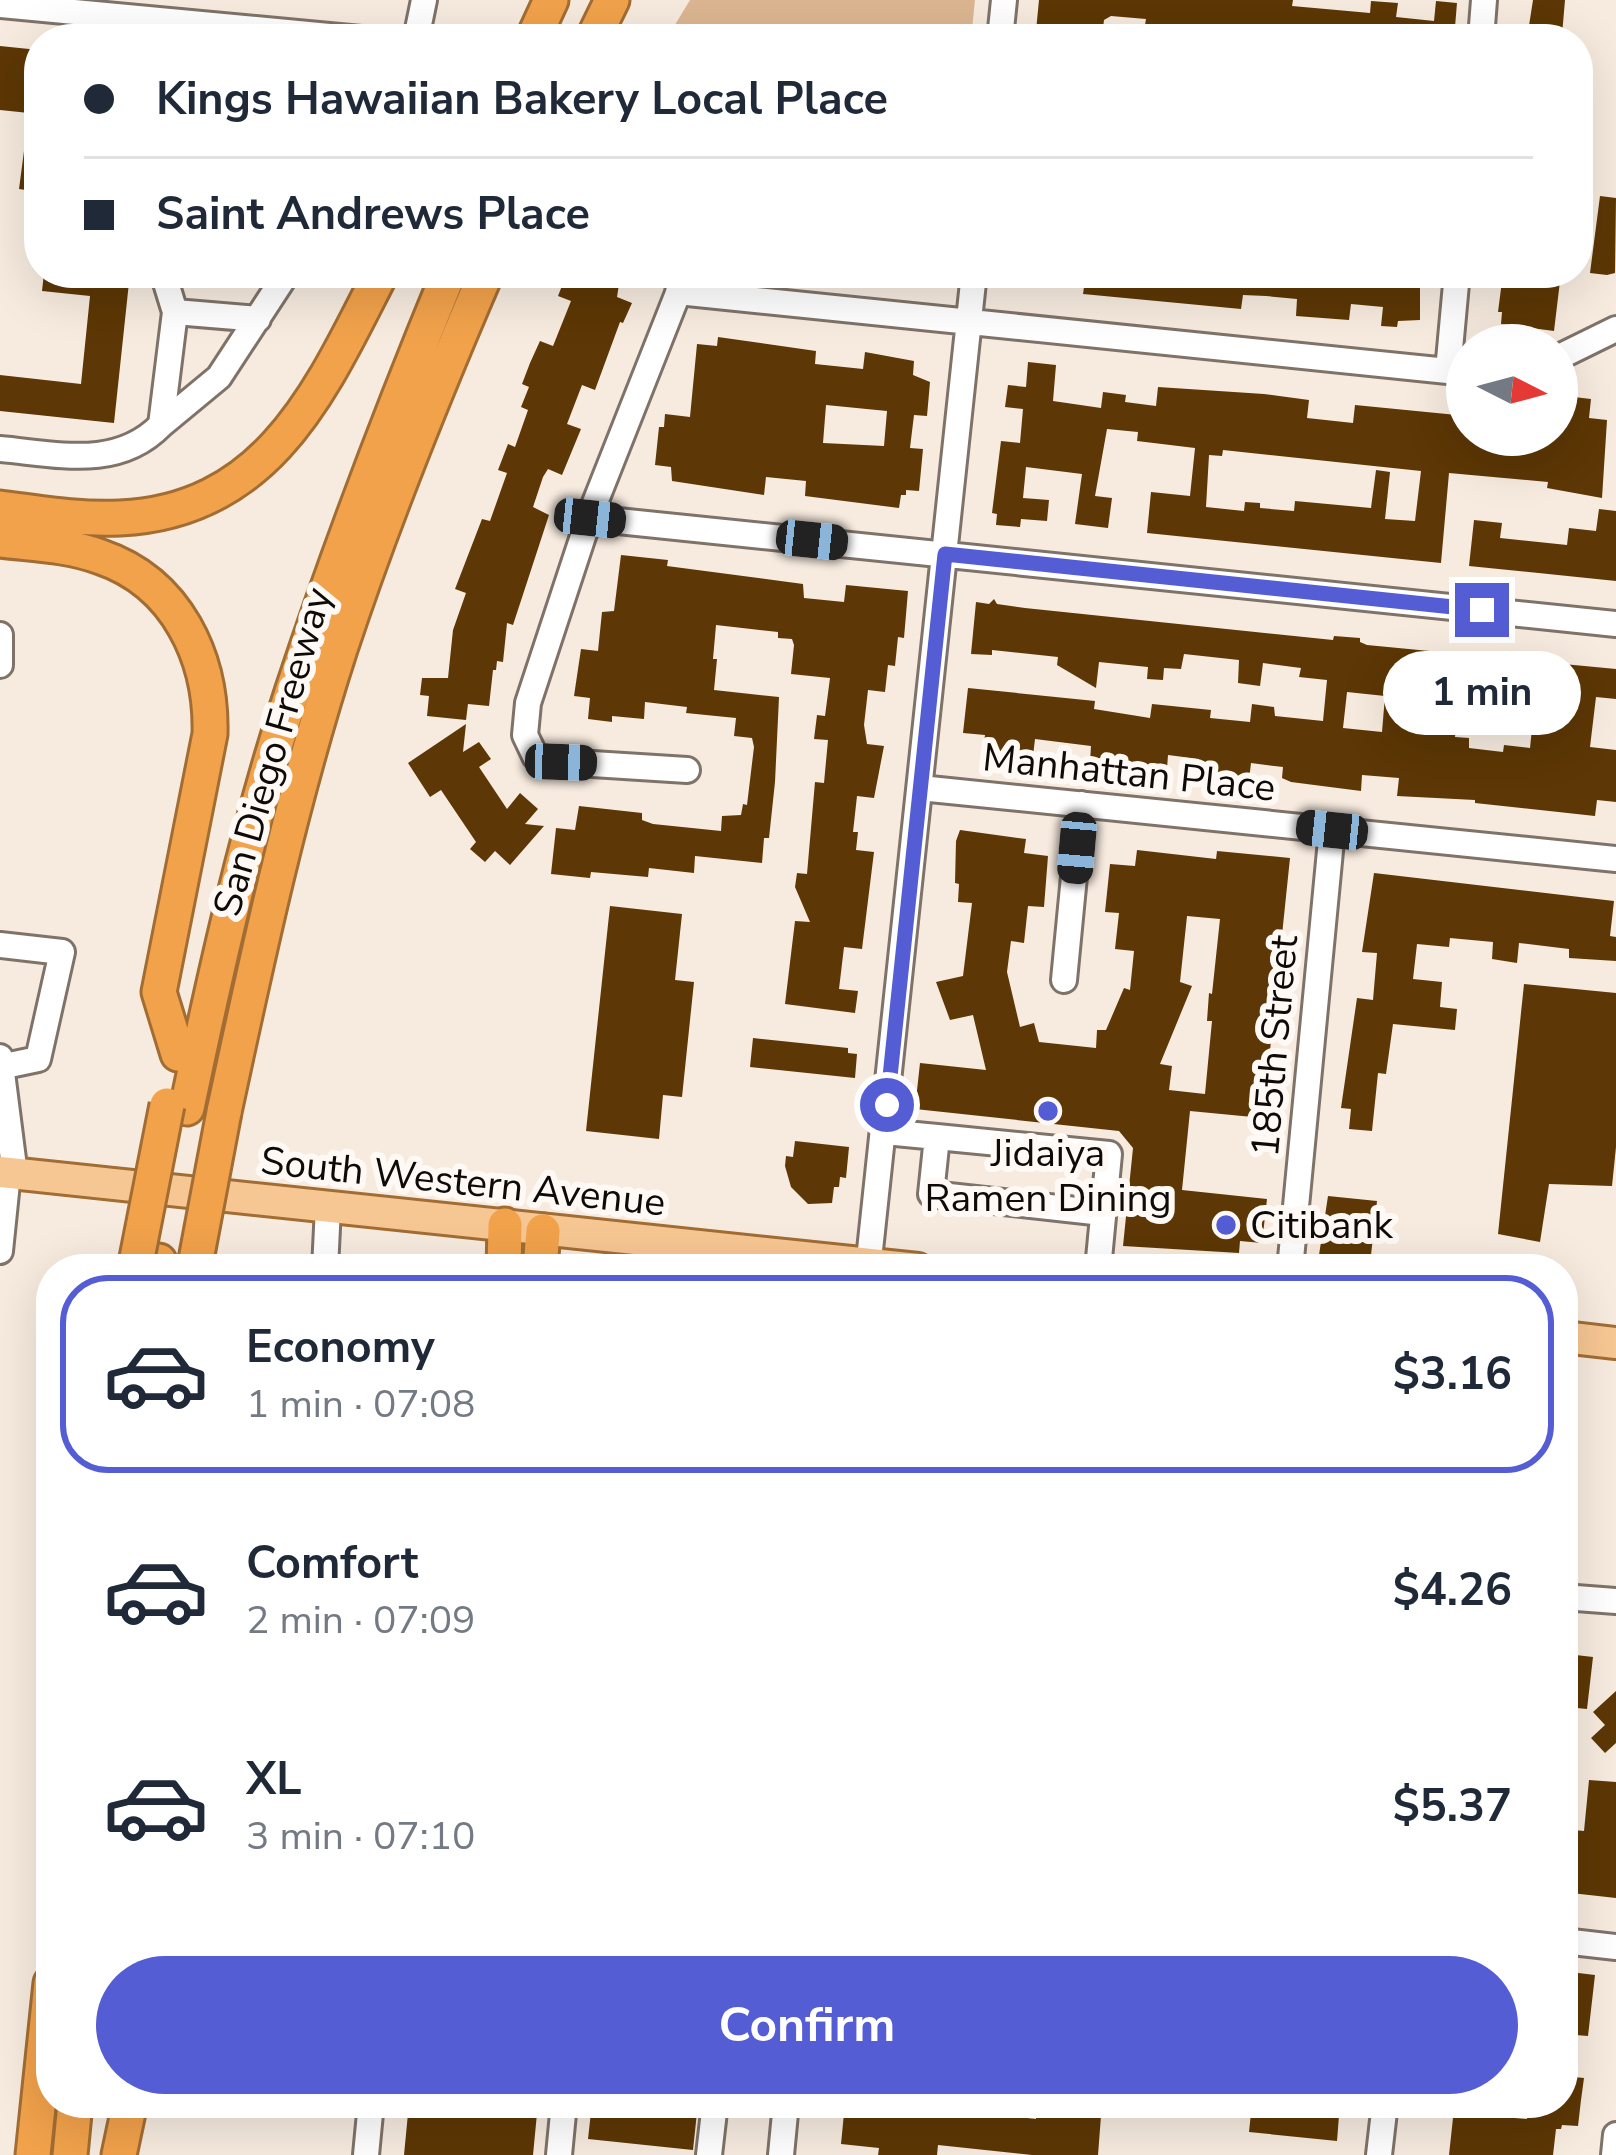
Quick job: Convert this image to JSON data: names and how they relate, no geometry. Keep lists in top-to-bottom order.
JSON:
{
  "streets": {
    "highway": ["San Diego Freeway"],
    "main road": ["South Western Avenue"],
    "street": ["Manhattan Place", "185th Street"]
  },
  "crossings": [
    ["Manhattan Place", "185th Street"]
  ],
  "places": ["Jidaiya Ramen Dining", "Citibank"],
  "north": "right",
  "page": {
    "banner": ["Kings Hawaiian Bakery Local Place", "Saint Andrews Place"],
    "bubble": "1 min",
    "list": [
      {
        "name": "Economy",
        "note": "1 min · 07:08",
        "value": "$3.16"
      },
      {
        "name": "Comfort",
        "note": "2 min · 07:09",
        "value": "$4.26"
      },
      {
        "name": "XL",
        "note": "3 min · 07:10",
        "value": "$5.37"
      }
    ],
    "buttons": "Confirm"
  }
}
